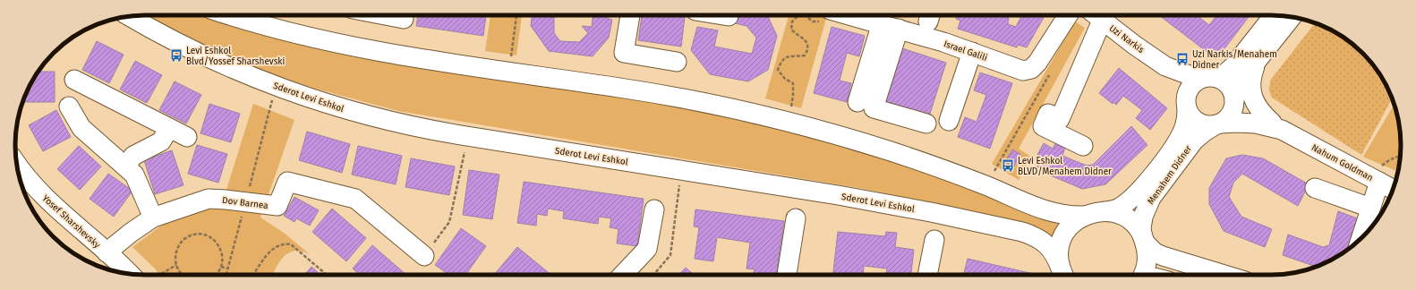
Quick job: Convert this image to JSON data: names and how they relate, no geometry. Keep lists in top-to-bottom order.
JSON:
{
  "streets": {
    "street": [
      "Uzi Narkis",
      "Israel Galili",
      "Sderot Levi Eshkol",
      "Nahum Goldman",
      "Menahem Didner",
      "Dov Barnea",
      "Yosef Sharshevsky"
    ]
  },
  "crossings": [
    ["Uzi Narkis", "Nahum Goldman"],
    ["Uzi Narkis", "Menahem Didner"],
    ["Nahum Goldman", "Menahem Didner"],
    ["Dov Barnea", "Yosef Sharshevsky"]
  ],
  "places": {
    "bus stop": ["Levi Eshkol Blvd/Yossef Sharshevski", "Uzi Narkis/Menahem Didner", "Levi Eshkol BLVD/Menahem Didner"]
  }
}
